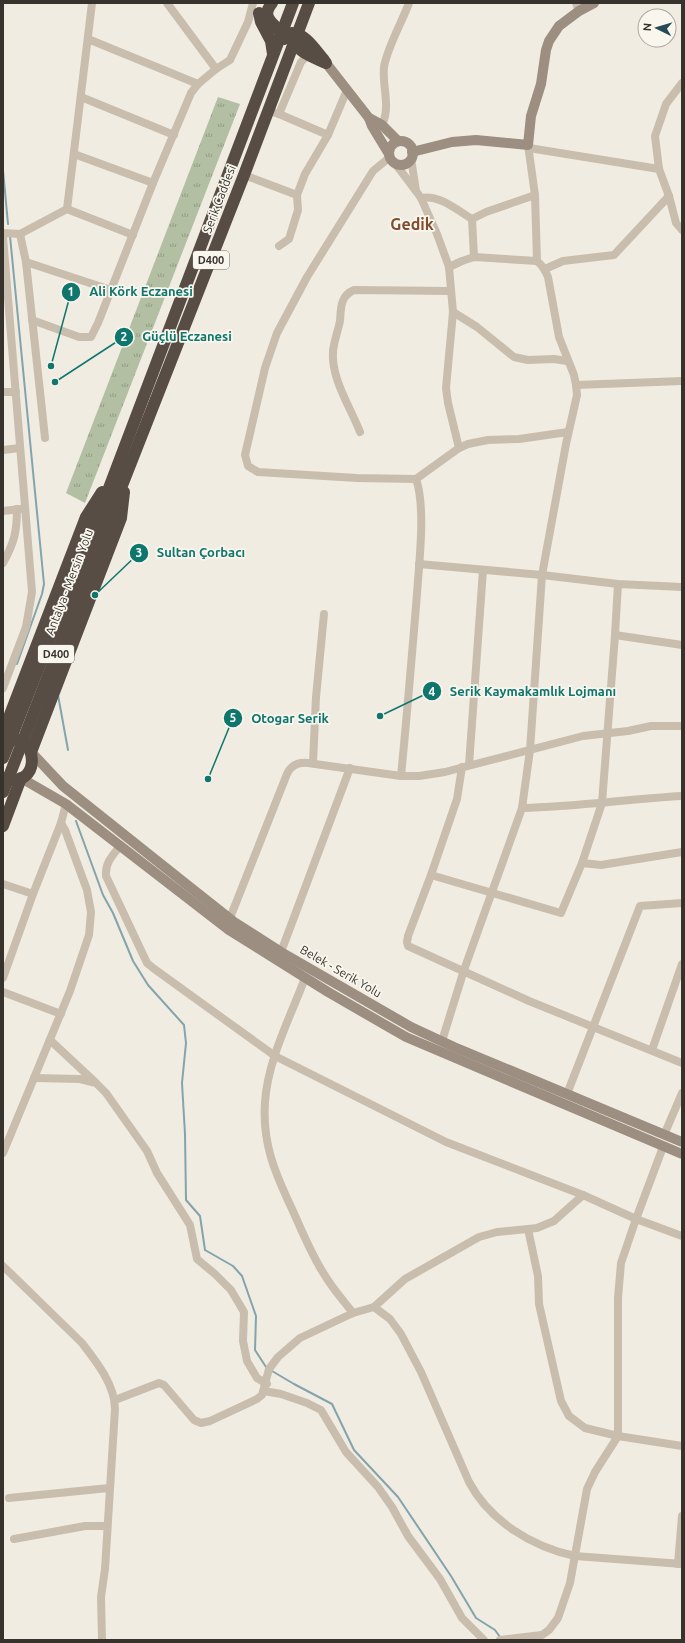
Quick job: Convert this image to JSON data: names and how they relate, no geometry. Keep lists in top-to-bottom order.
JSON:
{
  "streets": {
    "highway": ["Serik Caddesi", "D400", "Antalya - Mersin Yolu"],
    "main road": ["Belek - Serik Yolu"]
  },
  "crossings": [
    ["Serik Caddesi", "Antalya - Mersin Yolu"]
  ],
  "districts": ["Gedik"],
  "places": [
    "Ali Körk Eczanesi",
    "Güçlü Eczanesi",
    "Sultan Çorbacı",
    "Serik Kaymakamlık Lojmanı",
    "Otogar Serik"
  ],
  "north": "left"
}
